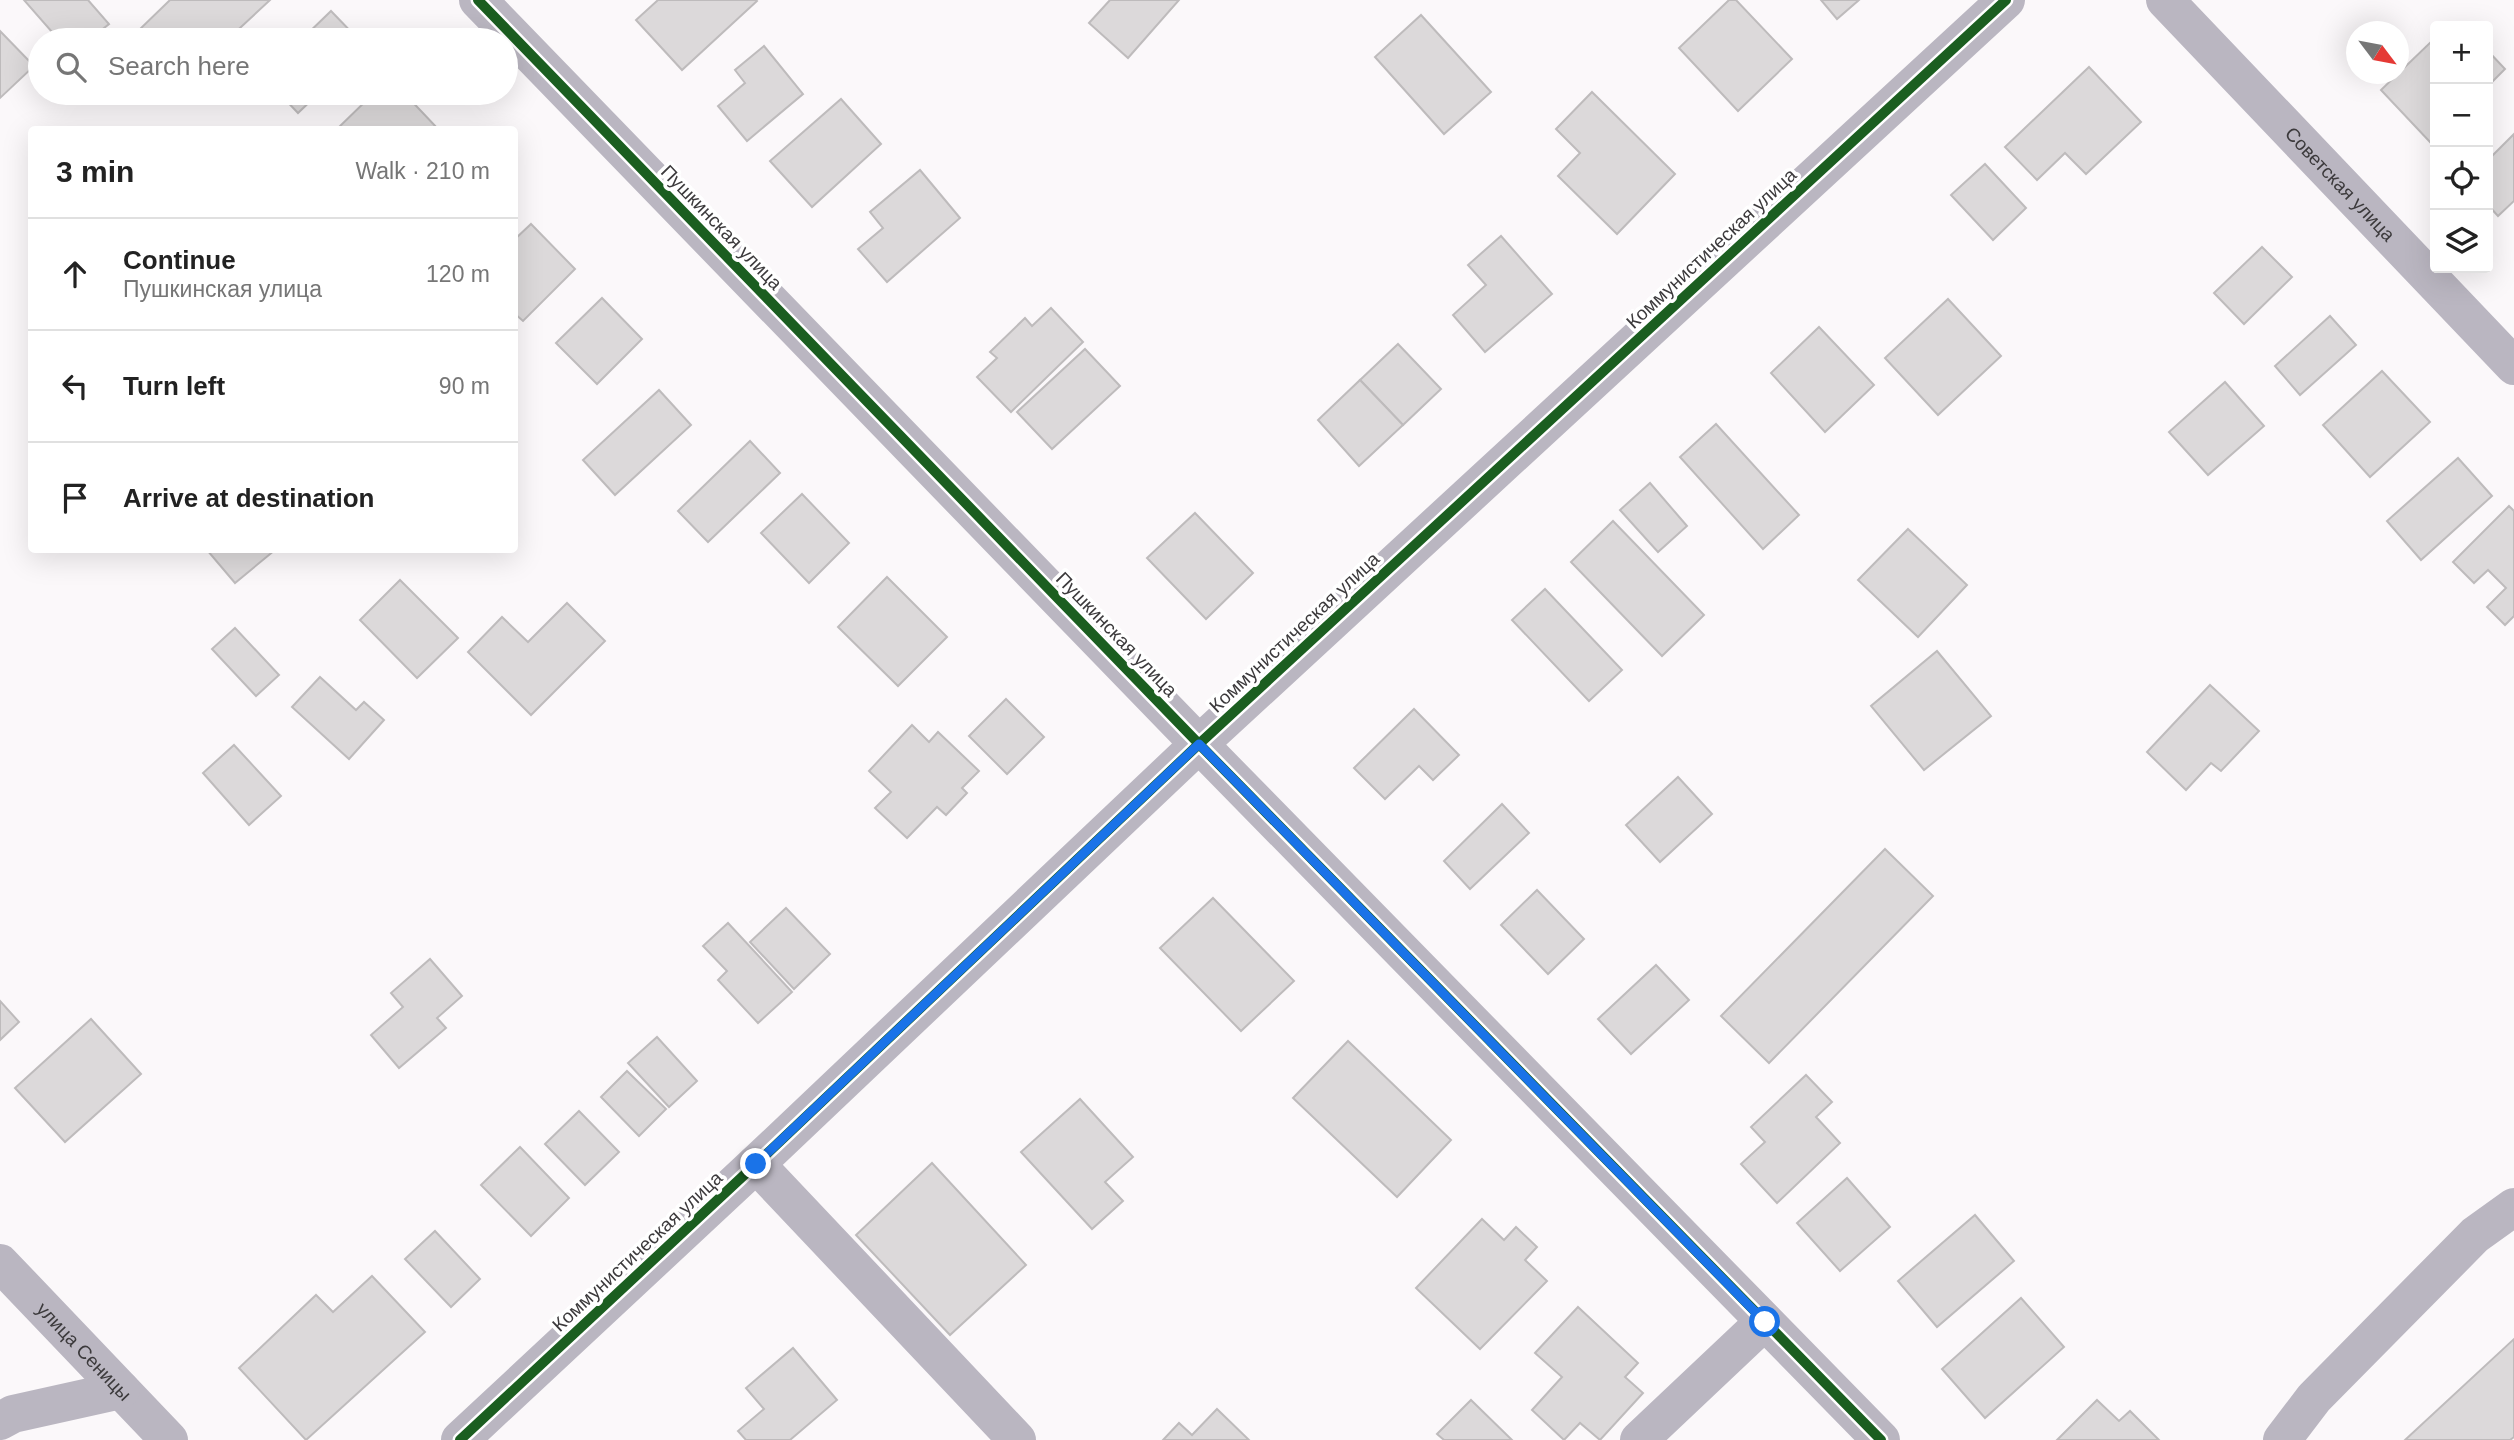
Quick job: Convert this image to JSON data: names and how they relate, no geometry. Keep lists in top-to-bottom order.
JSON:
{
  "streets": {
    "street": [
      "Советская улица",
      "Пушкинская улица",
      "Коммунистическая улица",
      "улица Сеницы"
    ]
  },
  "crossings": [
    ["Пушкинская улица", "Коммунистическая улица"]
  ],
  "north": "bottom right",
  "page": {
    "map_buttons": ["+", "−"],
    "search": "Search here",
    "heading": ["3 min", "Walk · 210 m"],
    "list": [
      ["Continue", "Пушкинская улица", "120 m"],
      ["Turn left", "90 m"],
      "Arrive at destination"
    ]
  }
}
